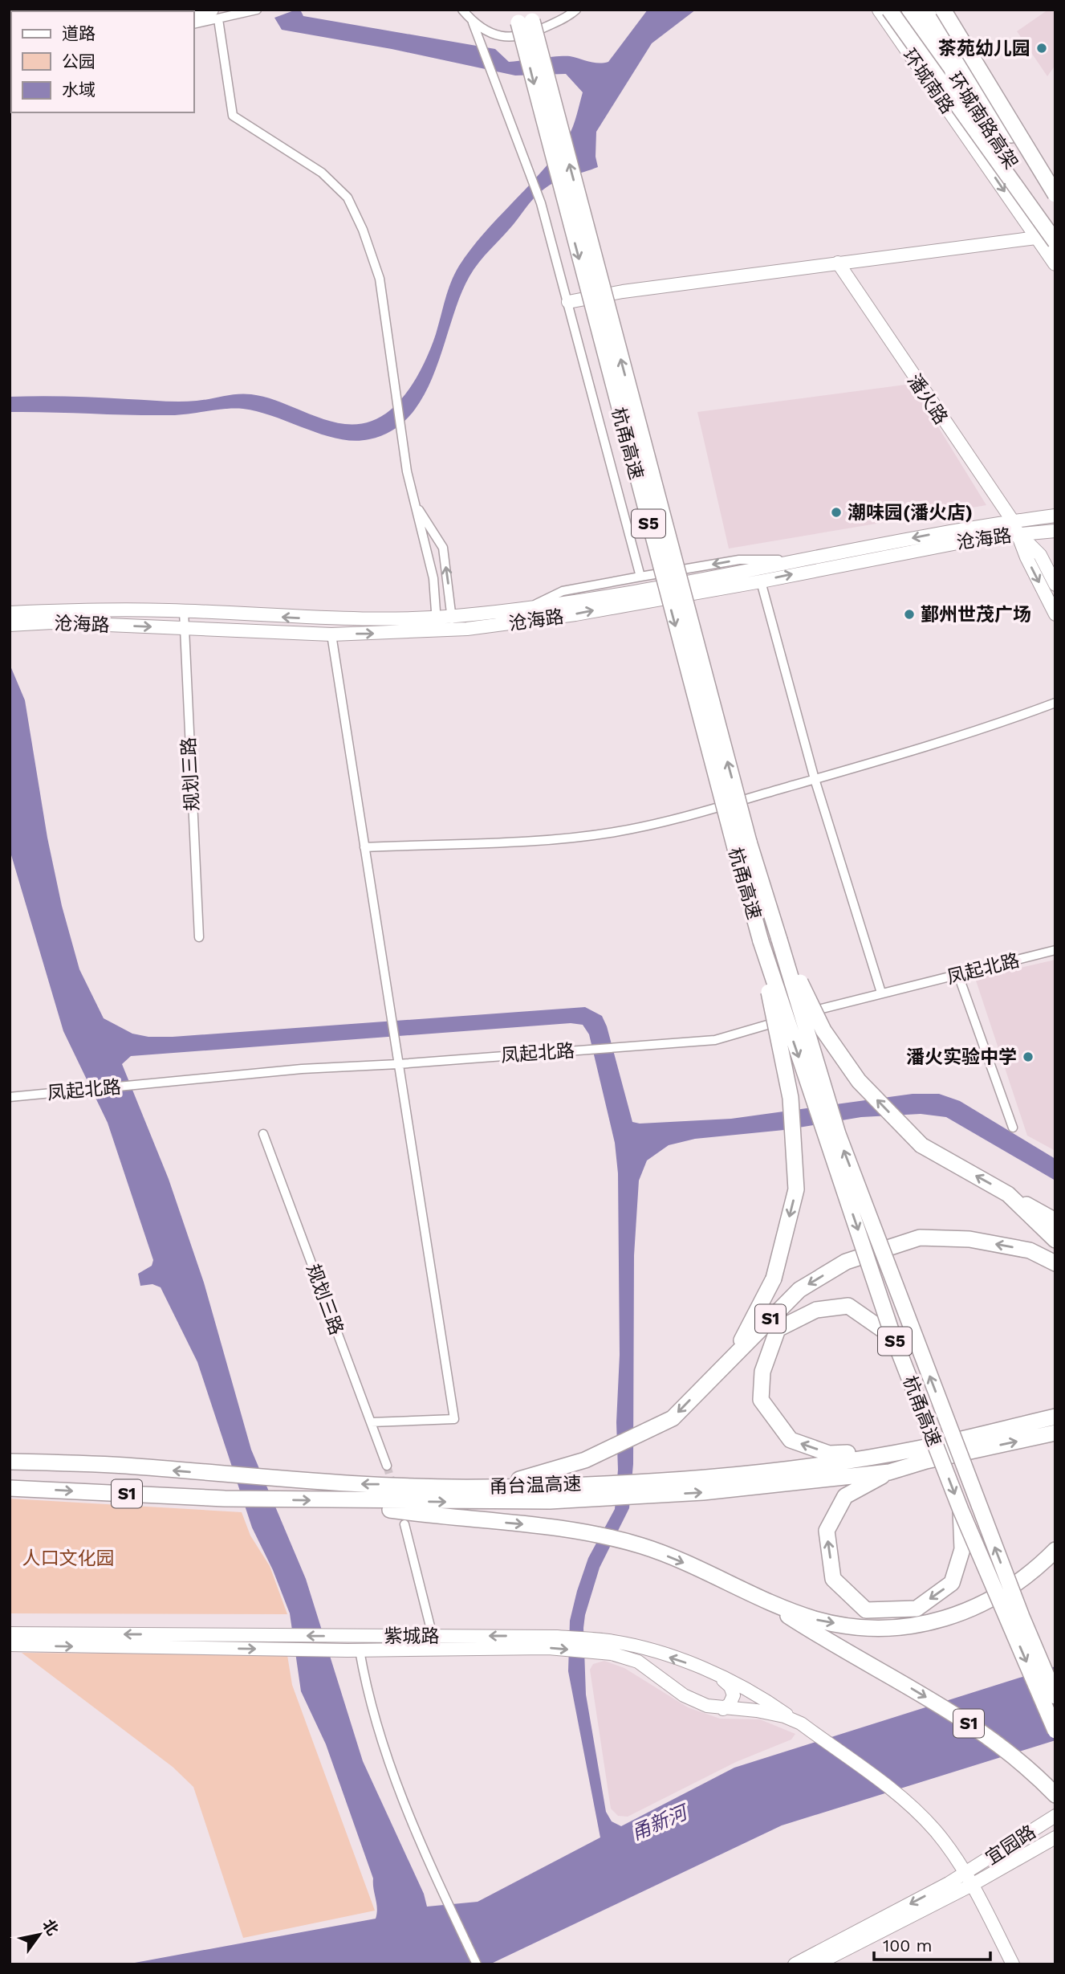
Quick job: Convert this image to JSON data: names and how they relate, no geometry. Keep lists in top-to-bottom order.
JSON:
{
  "streets": {
    "highway": [
      "环城南路高架",
      "杭甬高速",
      "S5",
      "S1",
      "甬台温高速"
    ],
    "main road": [
      "环城南路",
      "潘火路",
      "沧海路",
      "紫城路",
      "宜园路"
    ],
    "street": ["规划三路", "凤起北路"]
  },
  "crossings": [
    ["潘火路", "沧海路"],
    ["沧海路", "规划三路"],
    ["S1", "甬台温高速"]
  ],
  "water": ["甬新河"],
  "parks": ["人口文化园"],
  "places": [
    "茶苑幼儿园",
    "潮味园(潘火店)",
    "鄞州世茂广场",
    "潘火实验中学"
  ],
  "legend": ["道路", "公园", "水域"],
  "scale_bar": "100 m",
  "north": "top right"
}
